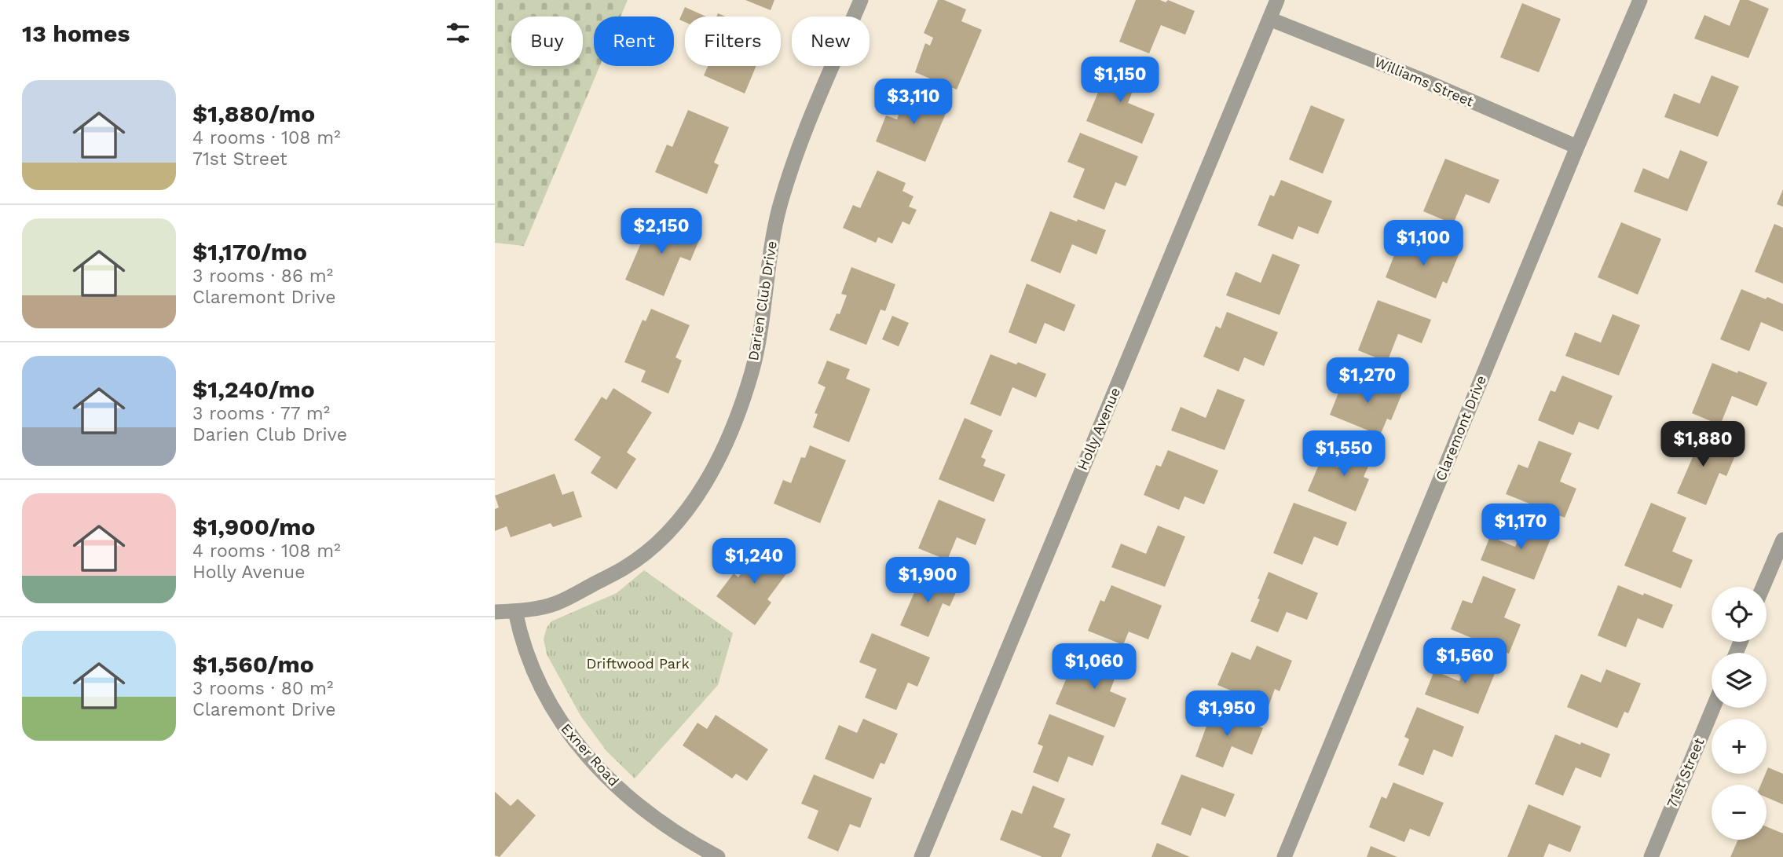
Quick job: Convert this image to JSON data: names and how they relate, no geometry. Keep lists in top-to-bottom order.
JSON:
{
  "streets": {
    "street": [
      "Williams Street",
      "Darien Club Drive",
      "Claremont Drive",
      "Holly Avenue",
      "Exner Road",
      "71st Street"
    ]
  },
  "crossings": [
    ["Williams Street", "Claremont Drive"],
    ["Williams Street", "Holly Avenue"],
    ["Darien Club Drive", "Exner Road"]
  ],
  "parks": ["Driftwood Park"],
  "page": {
    "heading": "13 homes",
    "chip": [
      "Buy",
      "Rent",
      "Filters",
      "New"
    ],
    "price": [
      "$1,150",
      "$3,110",
      "$2,150",
      "$1,100",
      "$1,270",
      "$1,880",
      "$1,550",
      "$1,170",
      "$1,240",
      "$1,900",
      "$1,560",
      "$1,060",
      "$1,950"
    ],
    "list": [
      {
        "name": "$1,880/mo",
        "note": "4 rooms · 108 m² · 71st Street"
      },
      {
        "name": "$1,170/mo",
        "note": "3 rooms · 86 m² · Claremont Drive"
      },
      {
        "name": "$1,240/mo",
        "note": "3 rooms · 77 m² · Darien Club Drive"
      },
      {
        "name": "$1,900/mo",
        "note": "4 rooms · 108 m² · Holly Avenue"
      },
      {
        "name": "$1,560/mo",
        "note": "3 rooms · 80 m² · Claremont Drive"
      }
    ],
    "map_buttons": ["+", "−"]
  }
}
